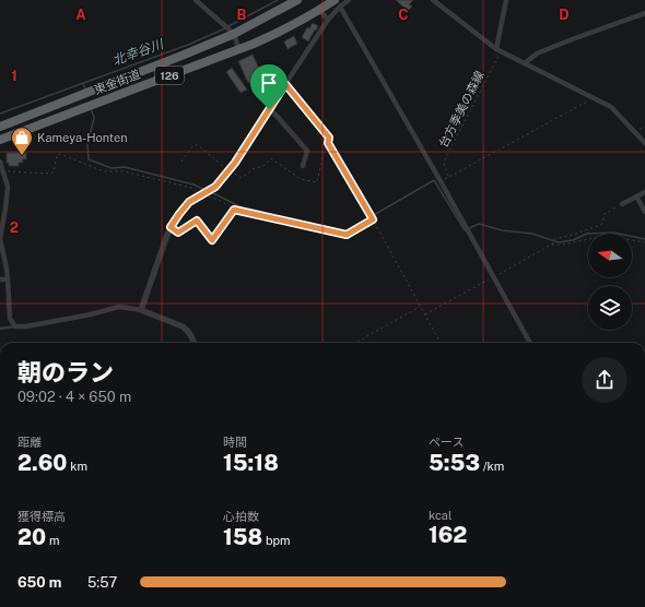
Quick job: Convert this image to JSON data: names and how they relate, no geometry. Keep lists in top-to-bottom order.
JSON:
{
  "streets": {
    "highway": ["126", "東金街道"],
    "path": ["台方季美の森線"]
  },
  "water": ["北幸谷川"],
  "places": {
    "shop": ["Kameya-Honten"]
  },
  "north": "left",
  "page": {
    "heading": ["朝のラン", "09:02 · 4 × 650 m"],
    "stats": [
      ["距離", "2.60 km"],
      ["時間", "15:18"],
      ["ペース", "5:53 /km"],
      ["獲得標高", "20 m"],
      ["心拍数", "158 bpm"],
      ["kcal", "162"]
    ],
    "list": [
      {
        "name": "650 m",
        "note": "5:57"
      }
    ]
  },
  "grid": {
    "columns": [
      "A",
      "B",
      "C",
      "D"
    ],
    "rows": ["1", "2"]
  }
}
